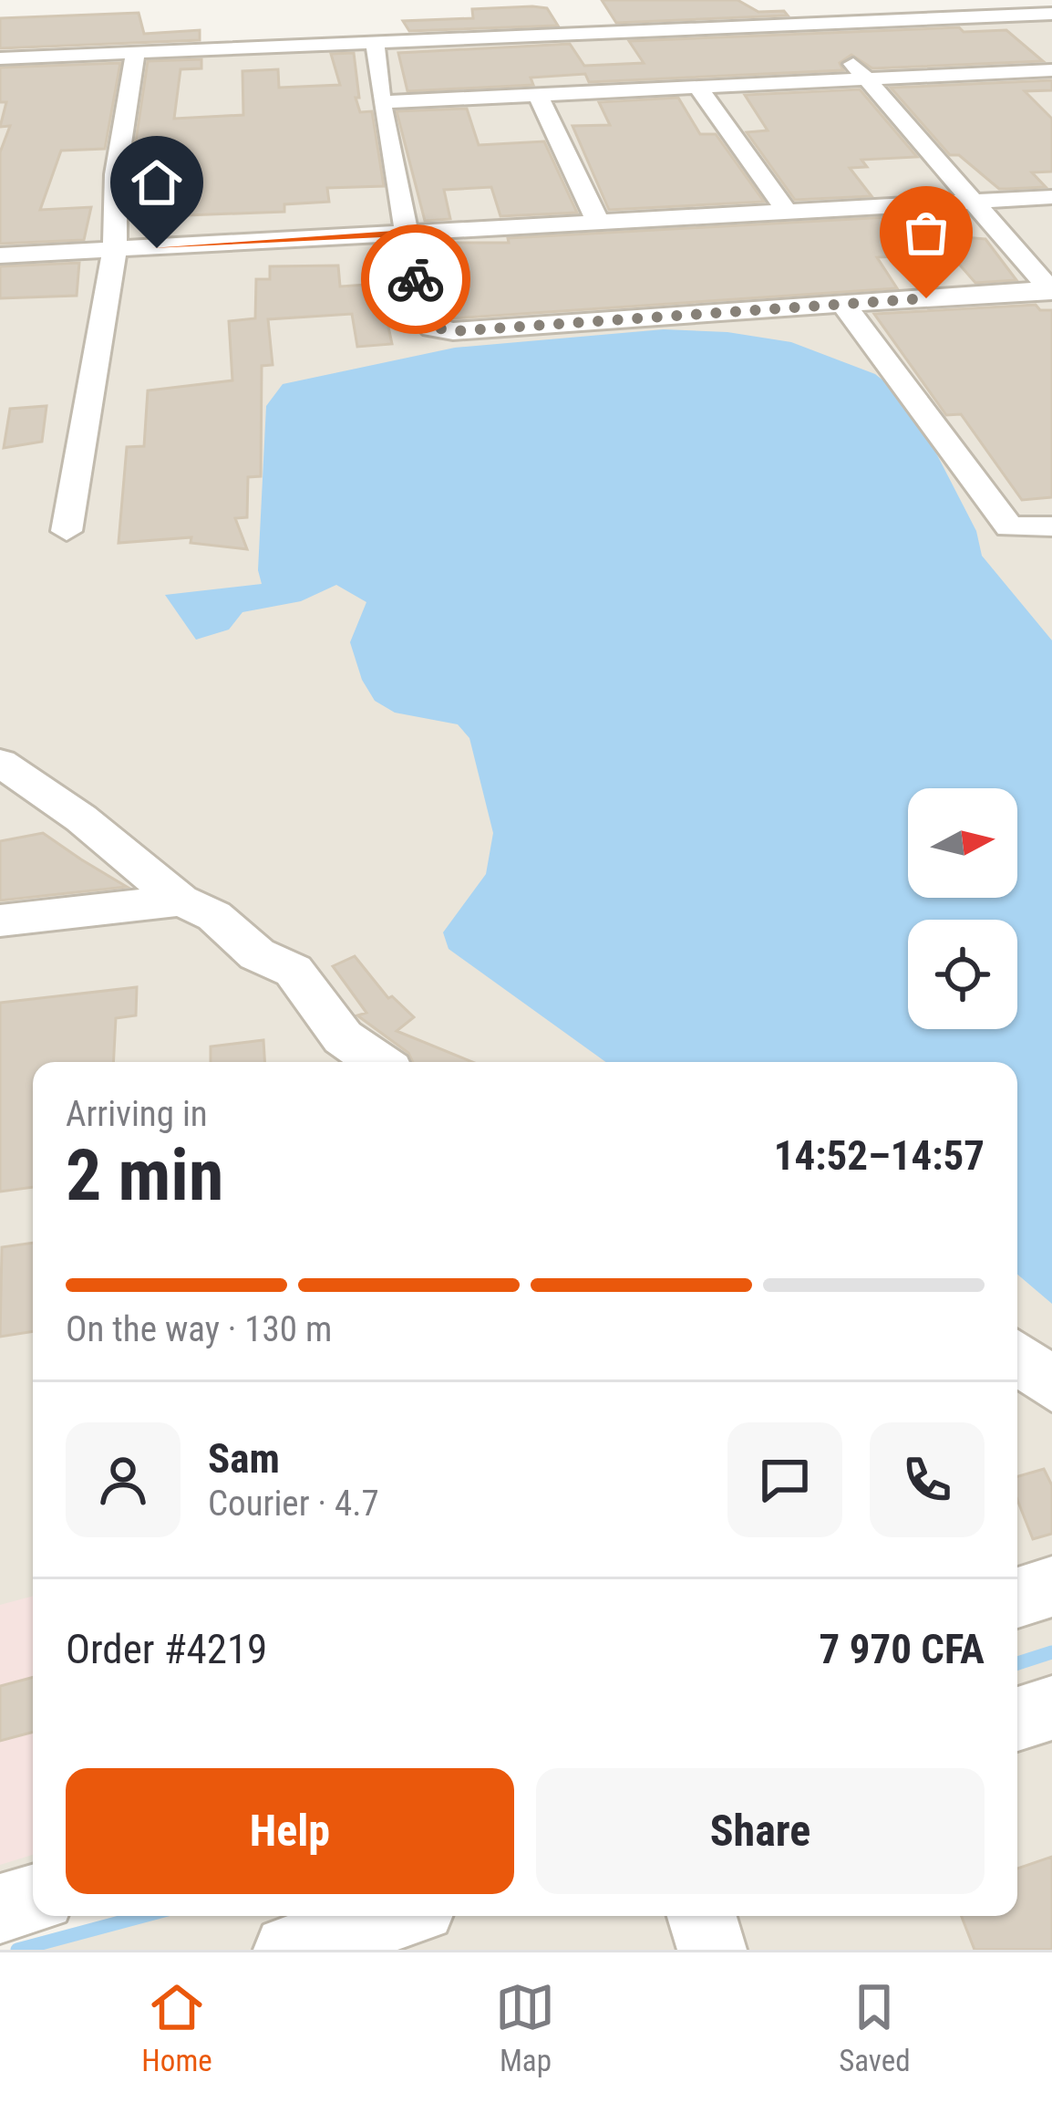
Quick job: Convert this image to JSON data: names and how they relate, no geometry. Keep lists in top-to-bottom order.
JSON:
{
  "north": "right",
  "page": {
    "heading": ["2 min", "Arriving in", "14:52–14:57"],
    "panel": [
      "Sam",
      "Courier · 4.7",
      "Order #4219",
      "7 970 CFA"
    ],
    "bar": "On the way · 130 m",
    "buttons": ["Help", "Share"],
    "tabs": ["Home", "Map", "Saved"]
  }
}
